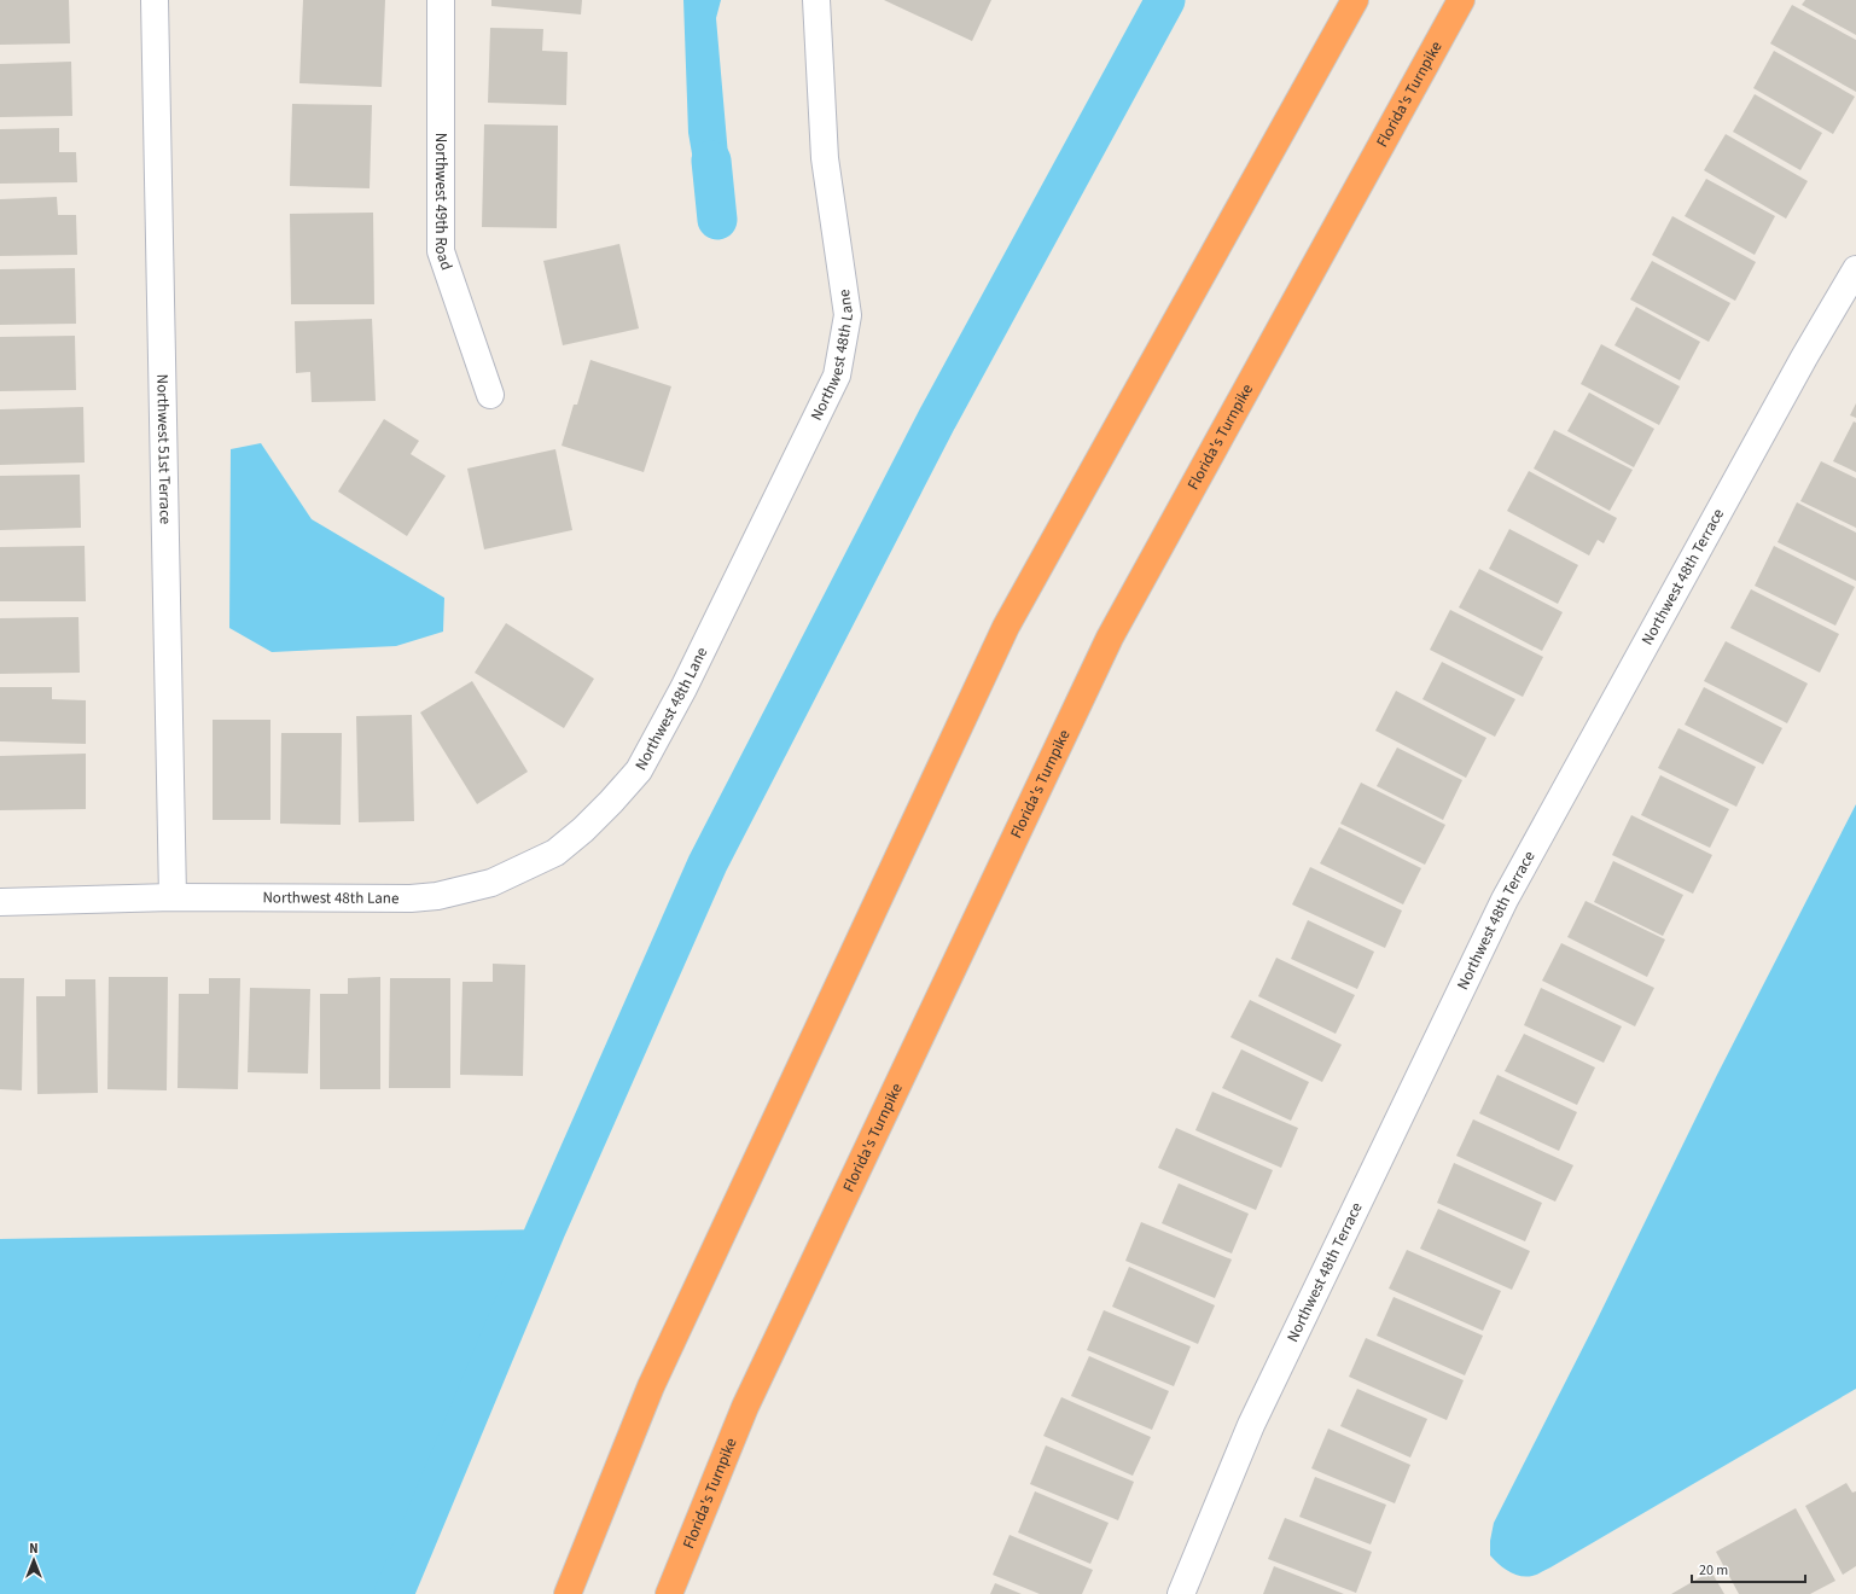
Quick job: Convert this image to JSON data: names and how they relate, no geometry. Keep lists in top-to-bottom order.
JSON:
{
  "streets": {
    "highway": ["Florida's Turnpike"],
    "street": [
      "Northwest 49th Road",
      "Northwest 48th Lane",
      "Northwest 51st Terrace",
      "Northwest 48th Terrace"
    ]
  },
  "crossings": [
    ["Northwest 48th Lane", "Northwest 51st Terrace"]
  ],
  "scale_bar": "20 m",
  "north": "top"
}
